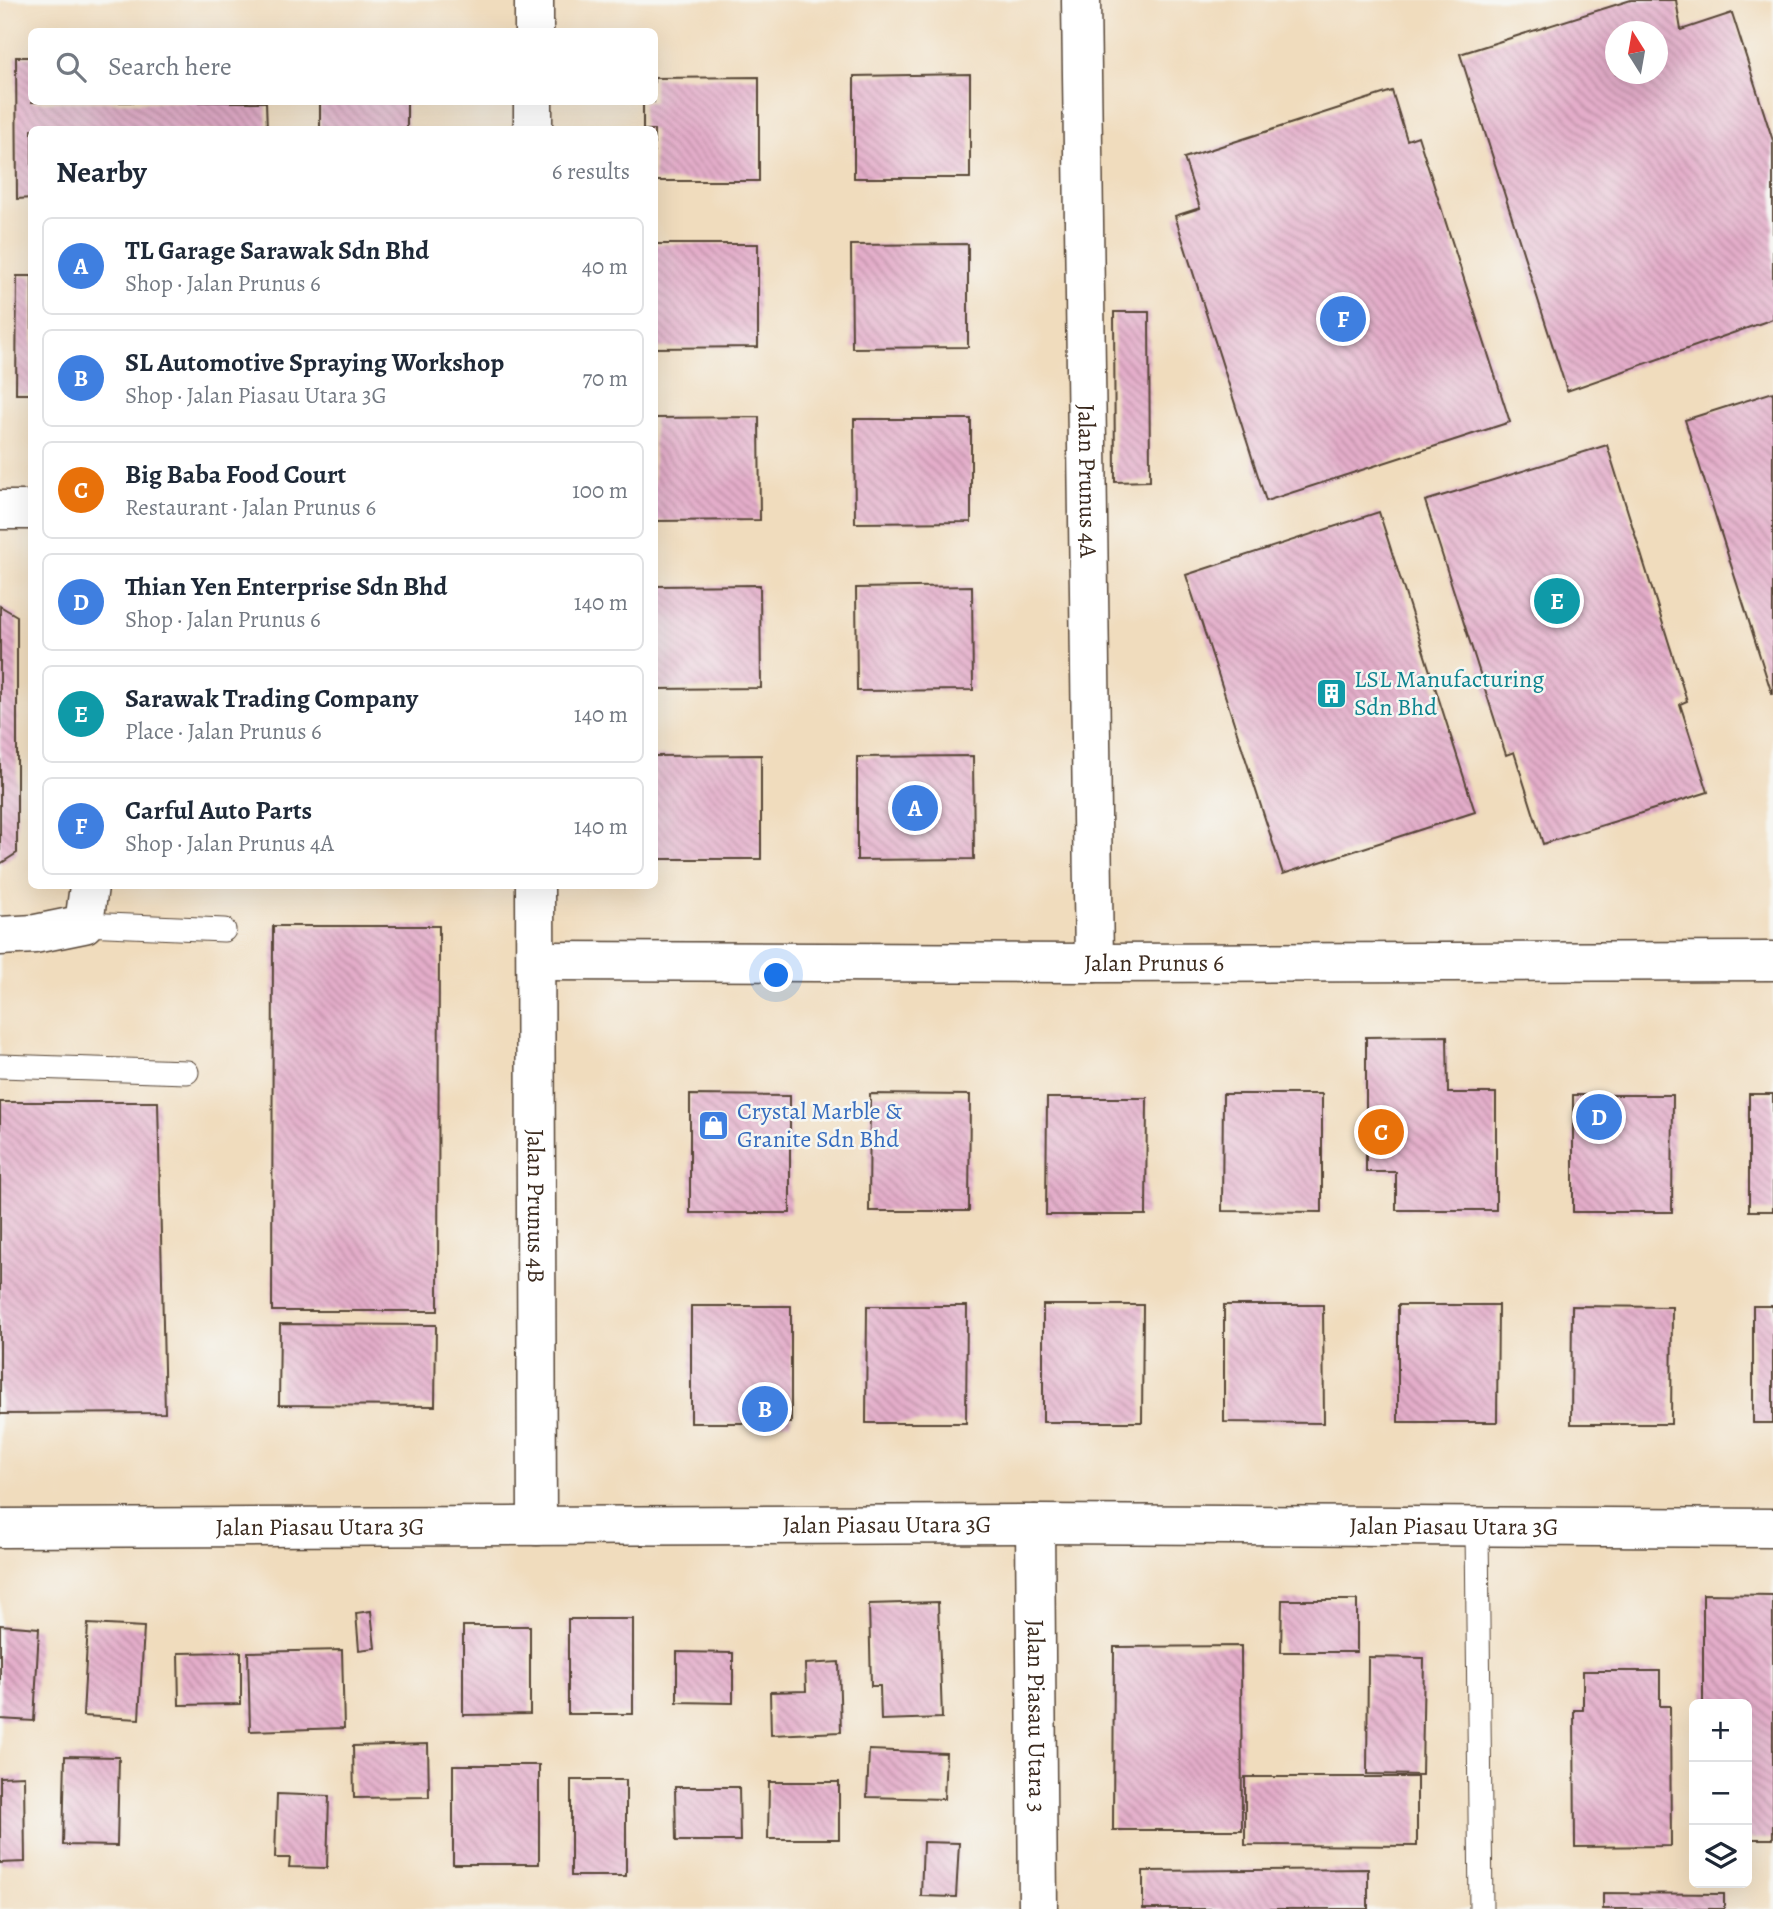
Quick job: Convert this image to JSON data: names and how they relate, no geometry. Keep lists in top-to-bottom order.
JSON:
{
  "streets": {
    "street": [
      "Jalan Prunus 4A",
      "Jalan Prunus 6",
      "Jalan Prunus 4B",
      "Jalan Piasau Utara 3G",
      "Jalan Piasau Utara 3"
    ]
  },
  "crossings": [
    ["Jalan Prunus 4A", "Jalan Prunus 6"],
    ["Jalan Prunus 6", "Jalan Prunus 4B"],
    ["Jalan Prunus 4B", "Jalan Piasau Utara 3G"],
    ["Jalan Piasau Utara 3G", "Jalan Piasau Utara 3"]
  ],
  "places": {
    "building": ["LSL Manufacturing Sdn Bhd"],
    "shop": ["Crystal Marble & Granite Sdn Bhd"]
  },
  "north": "top",
  "page": {
    "search": "Search here",
    "heading": ["Nearby", "6 results"],
    "list": [
      {
        "mark": "A",
        "name": "TL Garage Sarawak Sdn Bhd",
        "note": "Shop · Jalan Prunus 6",
        "value": "40 m"
      },
      {
        "mark": "B",
        "name": "SL Automotive Spraying Workshop",
        "note": "Shop · Jalan Piasau Utara 3G",
        "value": "70 m"
      },
      {
        "mark": "C",
        "name": "Big Baba Food Court",
        "note": "Restaurant · Jalan Prunus 6",
        "value": "100 m"
      },
      {
        "mark": "D",
        "name": "Thian Yen Enterprise Sdn Bhd",
        "note": "Shop · Jalan Prunus 6",
        "value": "140 m"
      },
      {
        "mark": "E",
        "name": "Sarawak Trading Company",
        "note": "Place · Jalan Prunus 6",
        "value": "140 m"
      },
      {
        "mark": "F",
        "name": "Carful Auto Parts",
        "note": "Shop · Jalan Prunus 4A",
        "value": "140 m"
      }
    ],
    "pins": [
      "F",
      "E",
      "A",
      "D",
      "C",
      "B"
    ],
    "map_buttons": ["+", "−"]
  }
}
